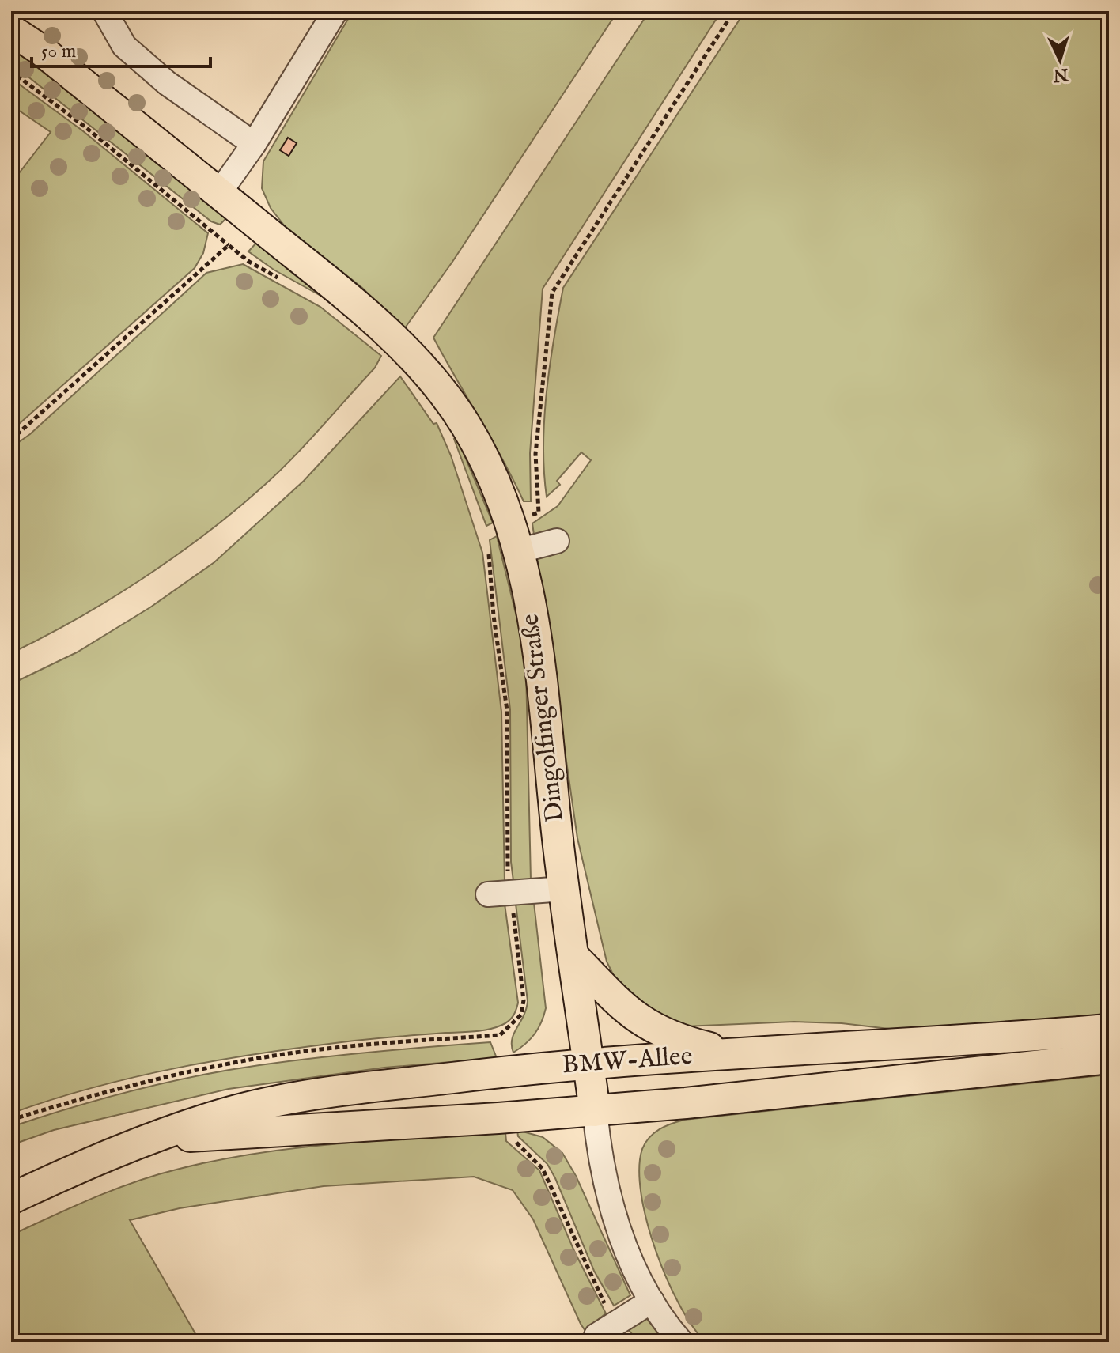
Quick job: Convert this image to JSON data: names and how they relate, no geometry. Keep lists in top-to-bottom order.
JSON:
{
  "streets": {
    "main road": ["Dingolfinger Straße", "BMW-Allee"]
  },
  "crossings": [
    ["Dingolfinger Straße", "BMW-Allee"]
  ],
  "scale_bar": "50 m",
  "north": "bottom"
}
